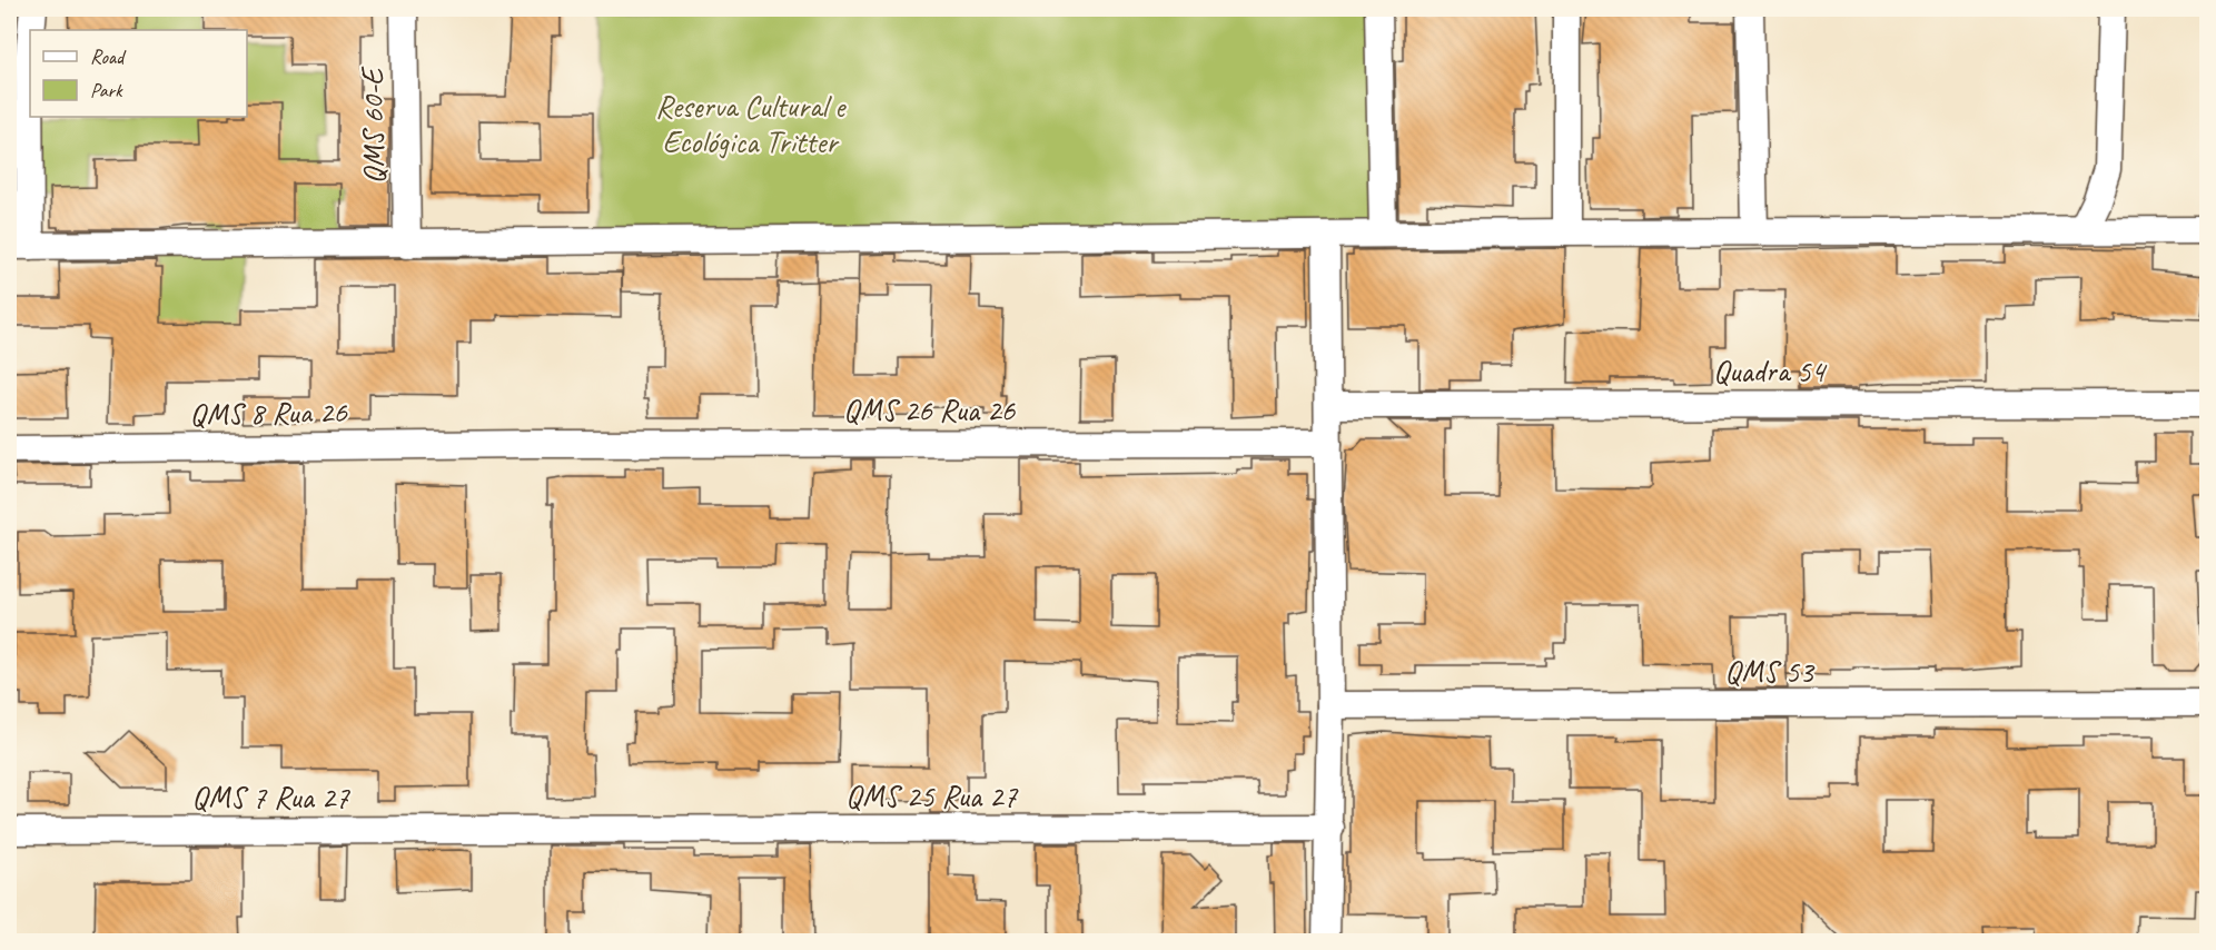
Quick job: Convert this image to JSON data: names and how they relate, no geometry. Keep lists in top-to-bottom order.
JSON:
{
  "streets": {
    "street": [
      "QMS 60-E",
      "Quadra 54",
      "QMS 26 Rua 26",
      "QMS 8 Rua 26",
      "QMS 53",
      "QMS 25 Rua 27",
      "QMS 7 Rua 27"
    ]
  },
  "crossings": [
    ["QMS 26 Rua 26", "QMS 8 Rua 26"],
    ["QMS 25 Rua 27", "QMS 7 Rua 27"]
  ],
  "parks": ["Reserva Cultural e Ecológica Tritter"],
  "legend": ["Road", "Park"]
}
